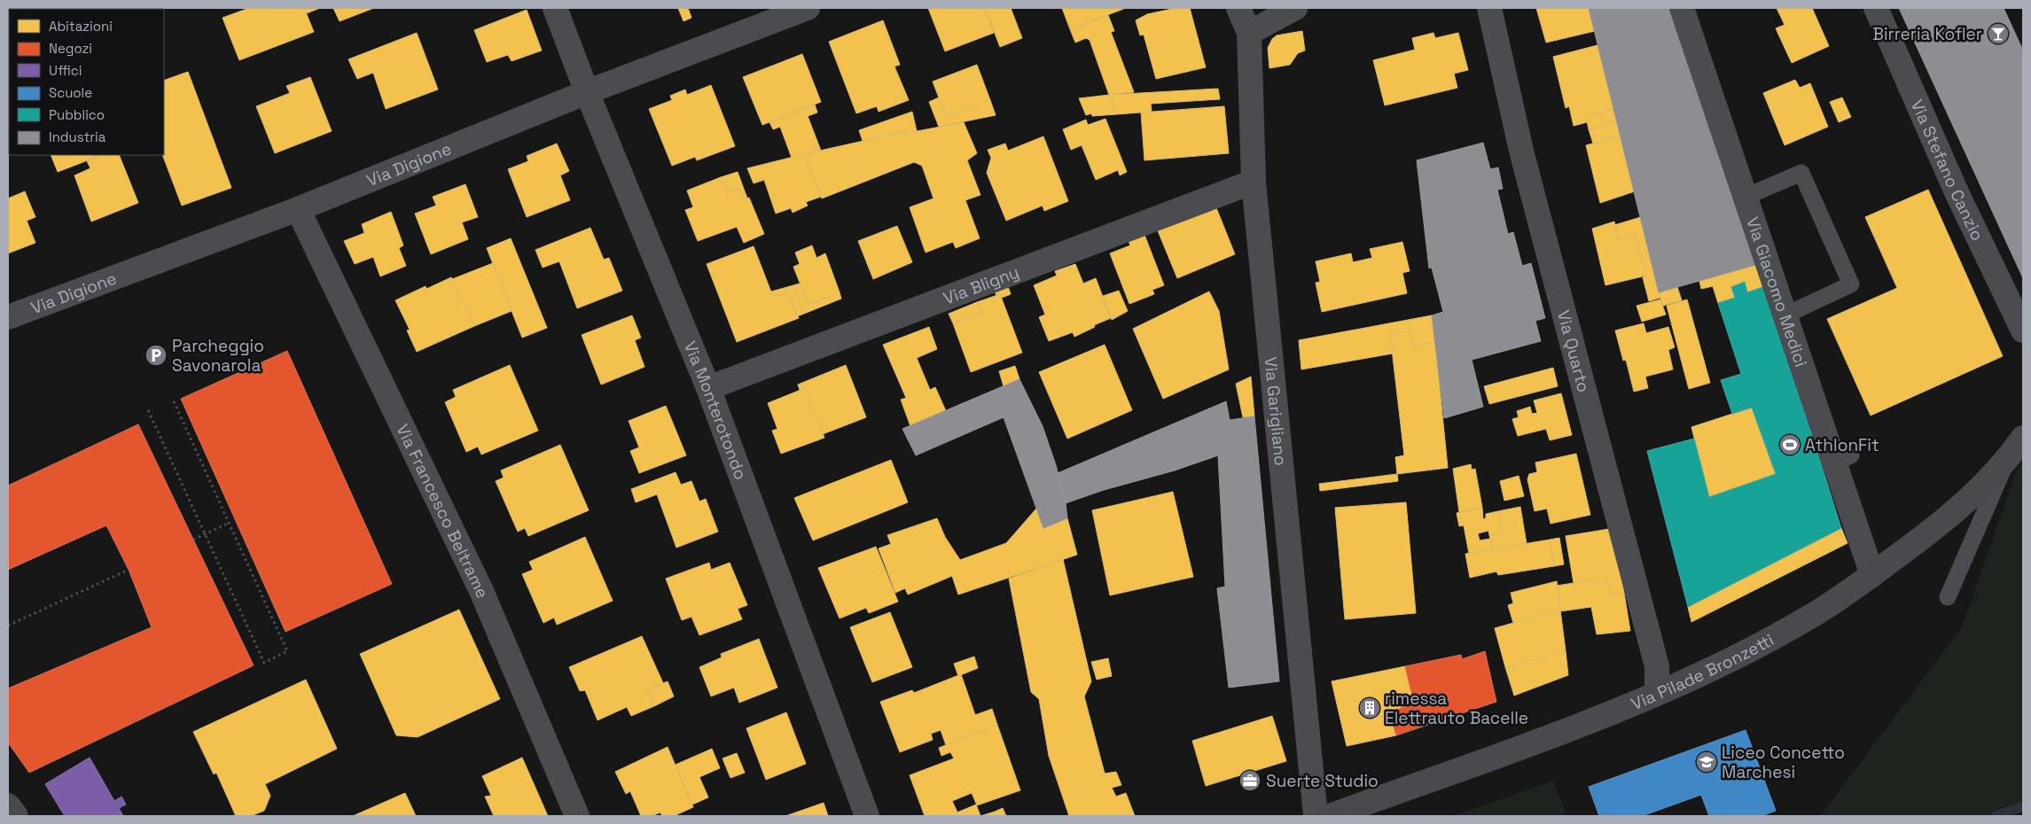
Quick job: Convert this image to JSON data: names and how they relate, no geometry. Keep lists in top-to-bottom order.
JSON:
{
  "streets": {
    "main road": ["Via Pilade Bronzetti"],
    "street": [
      "Via Digione",
      "Via Stefano Canzio",
      "Via Bligny",
      "Via Giacomo Medici",
      "Via Quarto",
      "Via Monterotondo",
      "Via Garigliano",
      "Via Francesco Beltrame"
    ]
  },
  "crossings": [
    ["Via Digione", "Via Monterotondo"],
    ["Via Digione", "Via Francesco Beltrame"],
    ["Via Bligny", "Via Monterotondo"],
    ["Via Bligny", "Via Garigliano"],
    ["Via Giacomo Medici", "Via Pilade Bronzetti"],
    ["Via Quarto", "Via Pilade Bronzetti"]
  ],
  "places": {
    "bar": ["Birreria Kofler"],
    "parking": ["Parcheggio Savonarola"],
    "sports": ["AthlonFit"],
    "building": ["rimessa Elettrauto Bacelle"],
    "school or university": ["Liceo Concetto Marchesi"],
    "office": ["Suerte Studio"]
  },
  "legend": [
    "Abitazioni",
    "Negozi",
    "Uffici",
    "Scuole",
    "Pubblico",
    "Industria"
  ]
}
